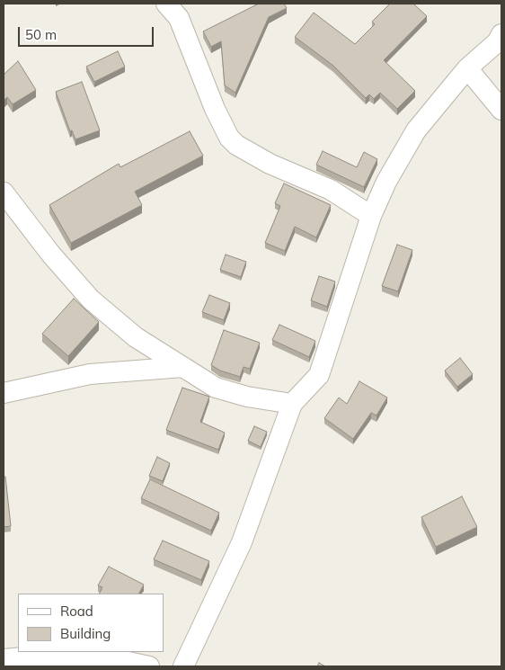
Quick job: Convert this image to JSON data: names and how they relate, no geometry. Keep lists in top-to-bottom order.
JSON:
{
  "legend": ["Road", "Building"],
  "scale_bar": "50 m"
}
